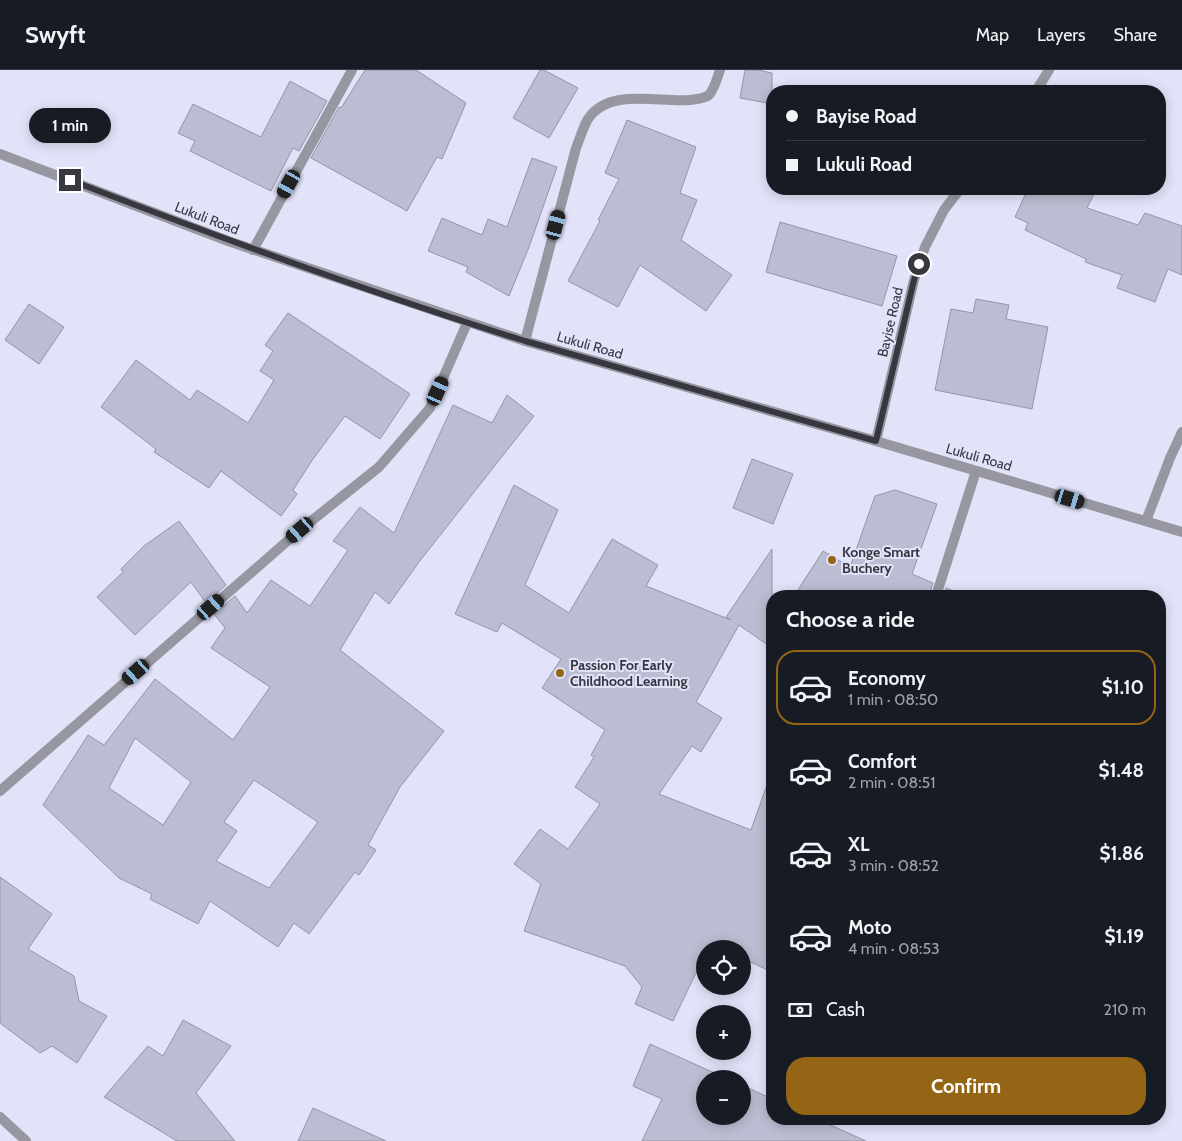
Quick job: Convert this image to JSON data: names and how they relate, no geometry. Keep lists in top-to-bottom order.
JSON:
{
  "streets": {
    "street": ["Lukuli Road", "Bayise Road"]
  },
  "crossings": [
    ["Lukuli Road", "Bayise Road"]
  ],
  "places": ["Konge Smart Buchery", "Passion For Early Childhood Learning"],
  "page": {
    "header": "Swyft",
    "nav": ["Map", "Layers", "Share"],
    "banner": ["Bayise Road", "Lukuli Road"],
    "bubble": "1 min",
    "heading": "Choose a ride",
    "list": [
      {
        "name": "Economy",
        "note": "1 min · 08:50",
        "value": "$1.10"
      },
      {
        "name": "Comfort",
        "note": "2 min · 08:51",
        "value": "$1.48"
      },
      {
        "name": "XL",
        "note": "3 min · 08:52",
        "value": "$1.86"
      },
      {
        "name": "Moto",
        "note": "4 min · 08:53",
        "value": "$1.19"
      }
    ],
    "map_buttons": ["+", "−"],
    "pay": ["Cash", "210 m"],
    "buttons": "Confirm"
  }
}
